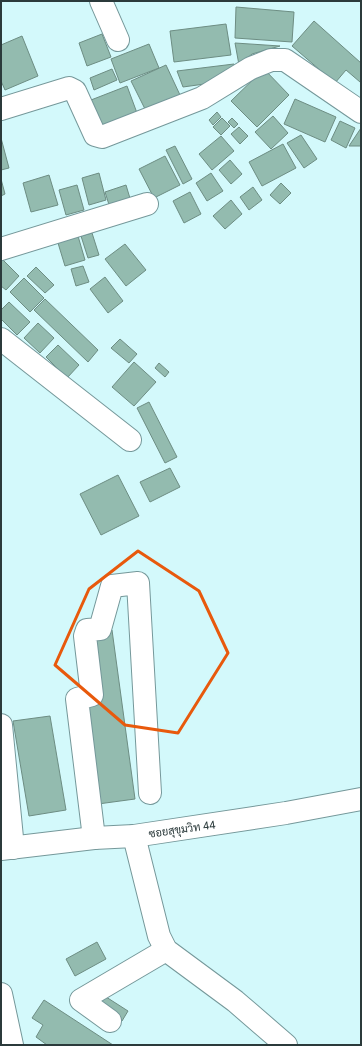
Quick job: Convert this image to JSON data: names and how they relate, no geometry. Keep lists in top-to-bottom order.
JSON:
{
  "streets": {
    "street": ["ซอยสุขุมวิท 44"]
  }
}
